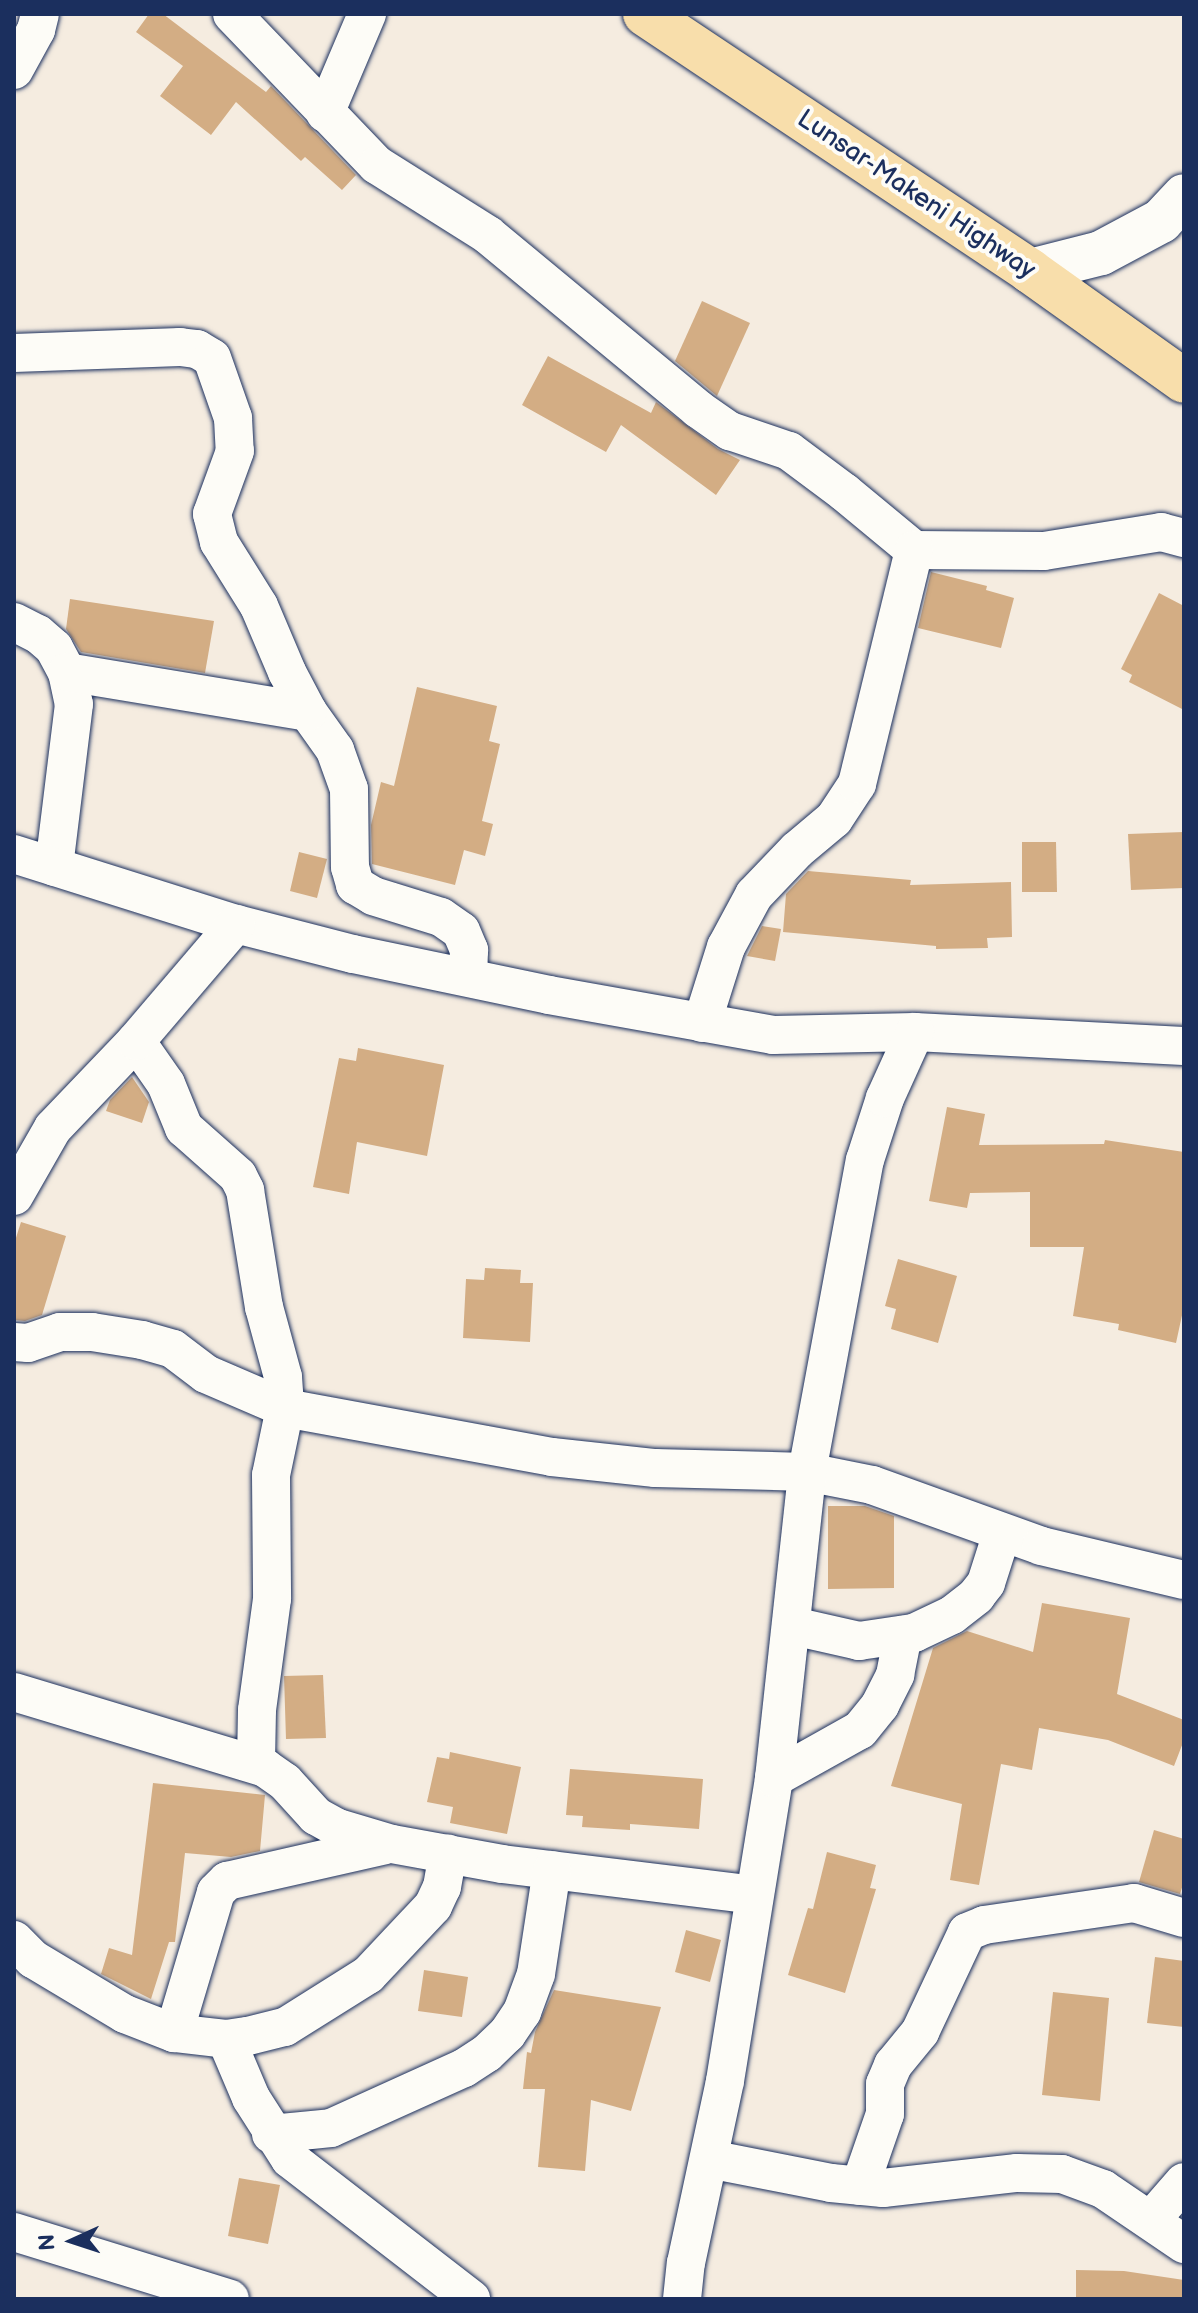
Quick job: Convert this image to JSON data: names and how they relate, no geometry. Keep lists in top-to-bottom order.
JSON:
{
  "streets": {
    "main road": ["Lunsar-Makeni Highway"]
  },
  "north": "left"
}
